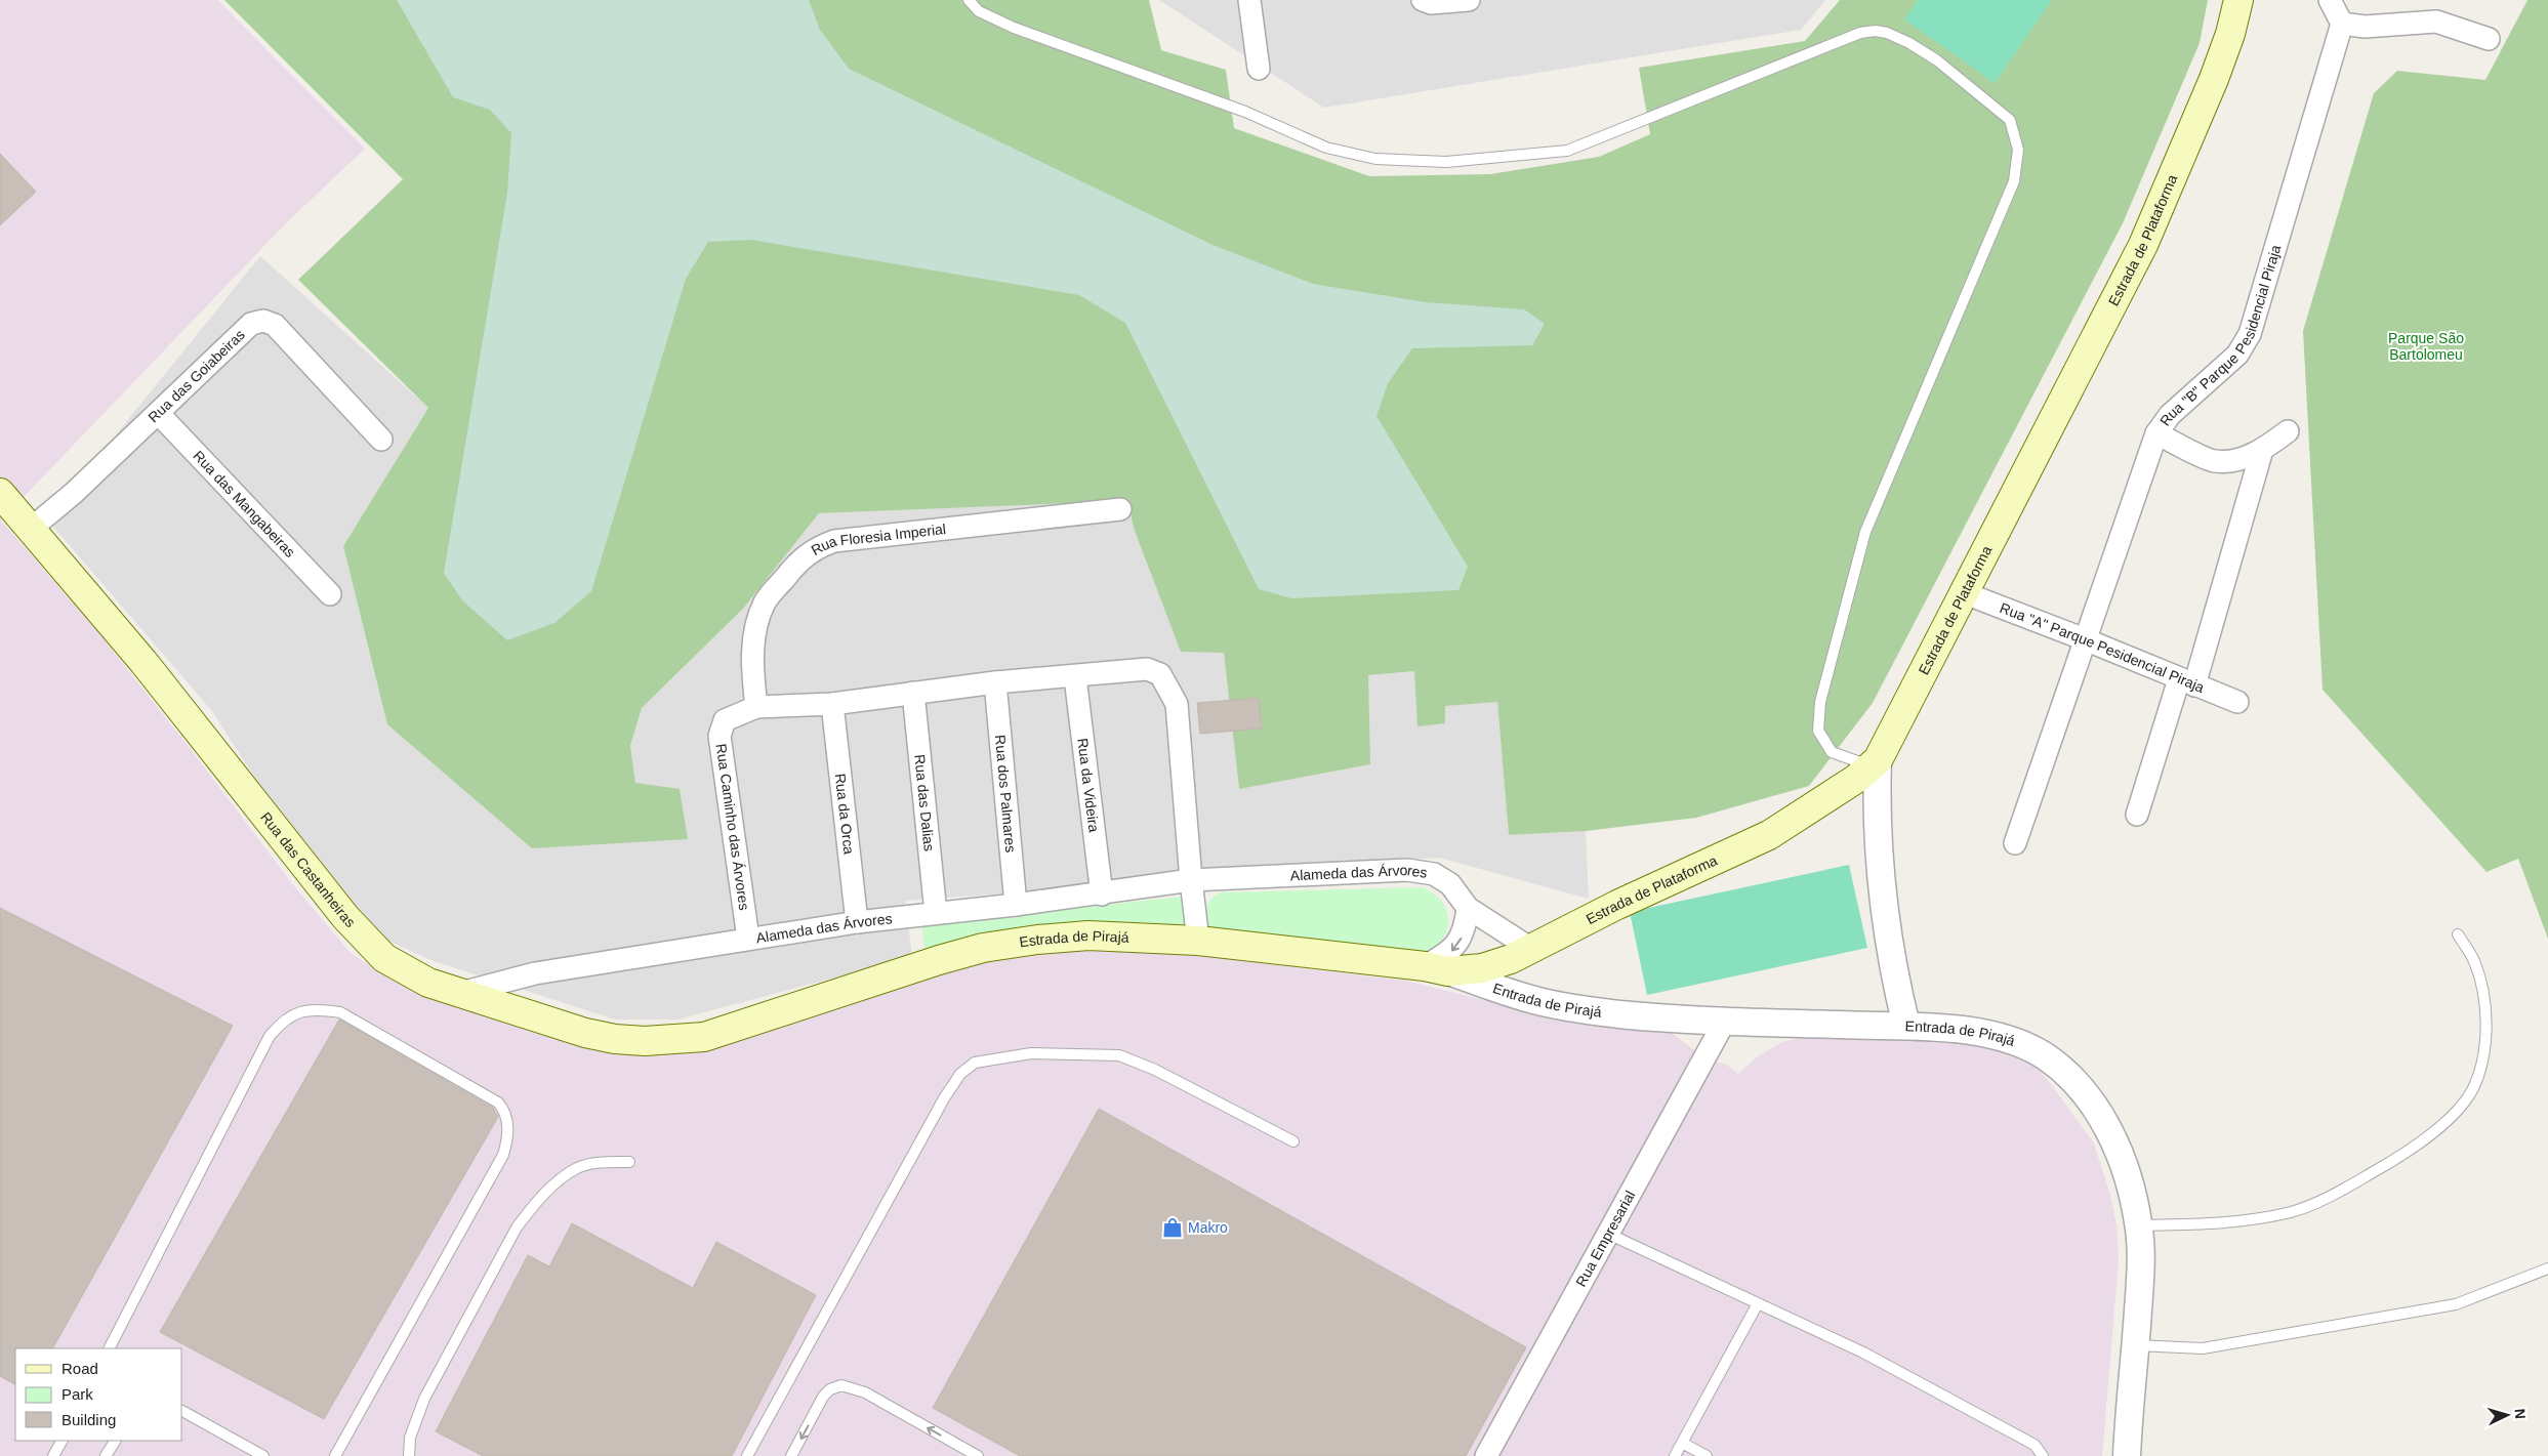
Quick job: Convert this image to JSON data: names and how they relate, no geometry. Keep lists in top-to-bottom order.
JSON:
{
  "streets": {
    "main road": ["Estrada de Plataforma", "Rua das Castanheiras", "Estrada de Pirajá"],
    "street": [
      "Rua \"B\" Parque Pesidencial Piraja",
      "Rua das Goiabeiras",
      "Rua das Mangabeiras",
      "Rua Floresia Imperial",
      "Rua \"A\" Parque Pesidencial Piraja",
      "Rua da Videira",
      "Rua dos Palmares",
      "Rua das Dalias",
      "Rua da Orca",
      "Rua Caminho das Árvores",
      "Alameda das Árvores",
      "Entrada de Pirajá",
      "Rua Empresarial"
    ]
  },
  "crossings": [
    ["Estrada de Plataforma", "Rua \"A\" Parque Pesidencial Piraja"],
    ["Estrada de Plataforma", "Alameda das Árvores"],
    ["Estrada de Plataforma", "Estrada de Pirajá"],
    ["Estrada de Plataforma", "Entrada de Pirajá"],
    ["Rua \"B\" Parque Pesidencial Piraja", "Rua \"A\" Parque Pesidencial Piraja"],
    ["Rua das Goiabeiras", "Rua das Mangabeiras"],
    ["Rua das Goiabeiras", "Rua das Castanheiras"],
    ["Rua Floresia Imperial", "Rua Caminho das Árvores"],
    ["Rua da Videira", "Alameda das Árvores"],
    ["Rua dos Palmares", "Alameda das Árvores"],
    ["Rua das Dalias", "Alameda das Árvores"],
    ["Rua da Orca", "Alameda das Árvores"],
    ["Rua Caminho das Árvores", "Alameda das Árvores"],
    ["Rua das Castanheiras", "Alameda das Árvores"],
    ["Rua das Castanheiras", "Estrada de Pirajá"],
    ["Estrada de Pirajá", "Entrada de Pirajá"],
    ["Entrada de Pirajá", "Rua Empresarial"]
  ],
  "parks": ["Parque São Bartolomeu"],
  "places": {
    "shop": ["Makro"]
  },
  "legend": ["Road", "Park", "Building"],
  "north": "right"
}
